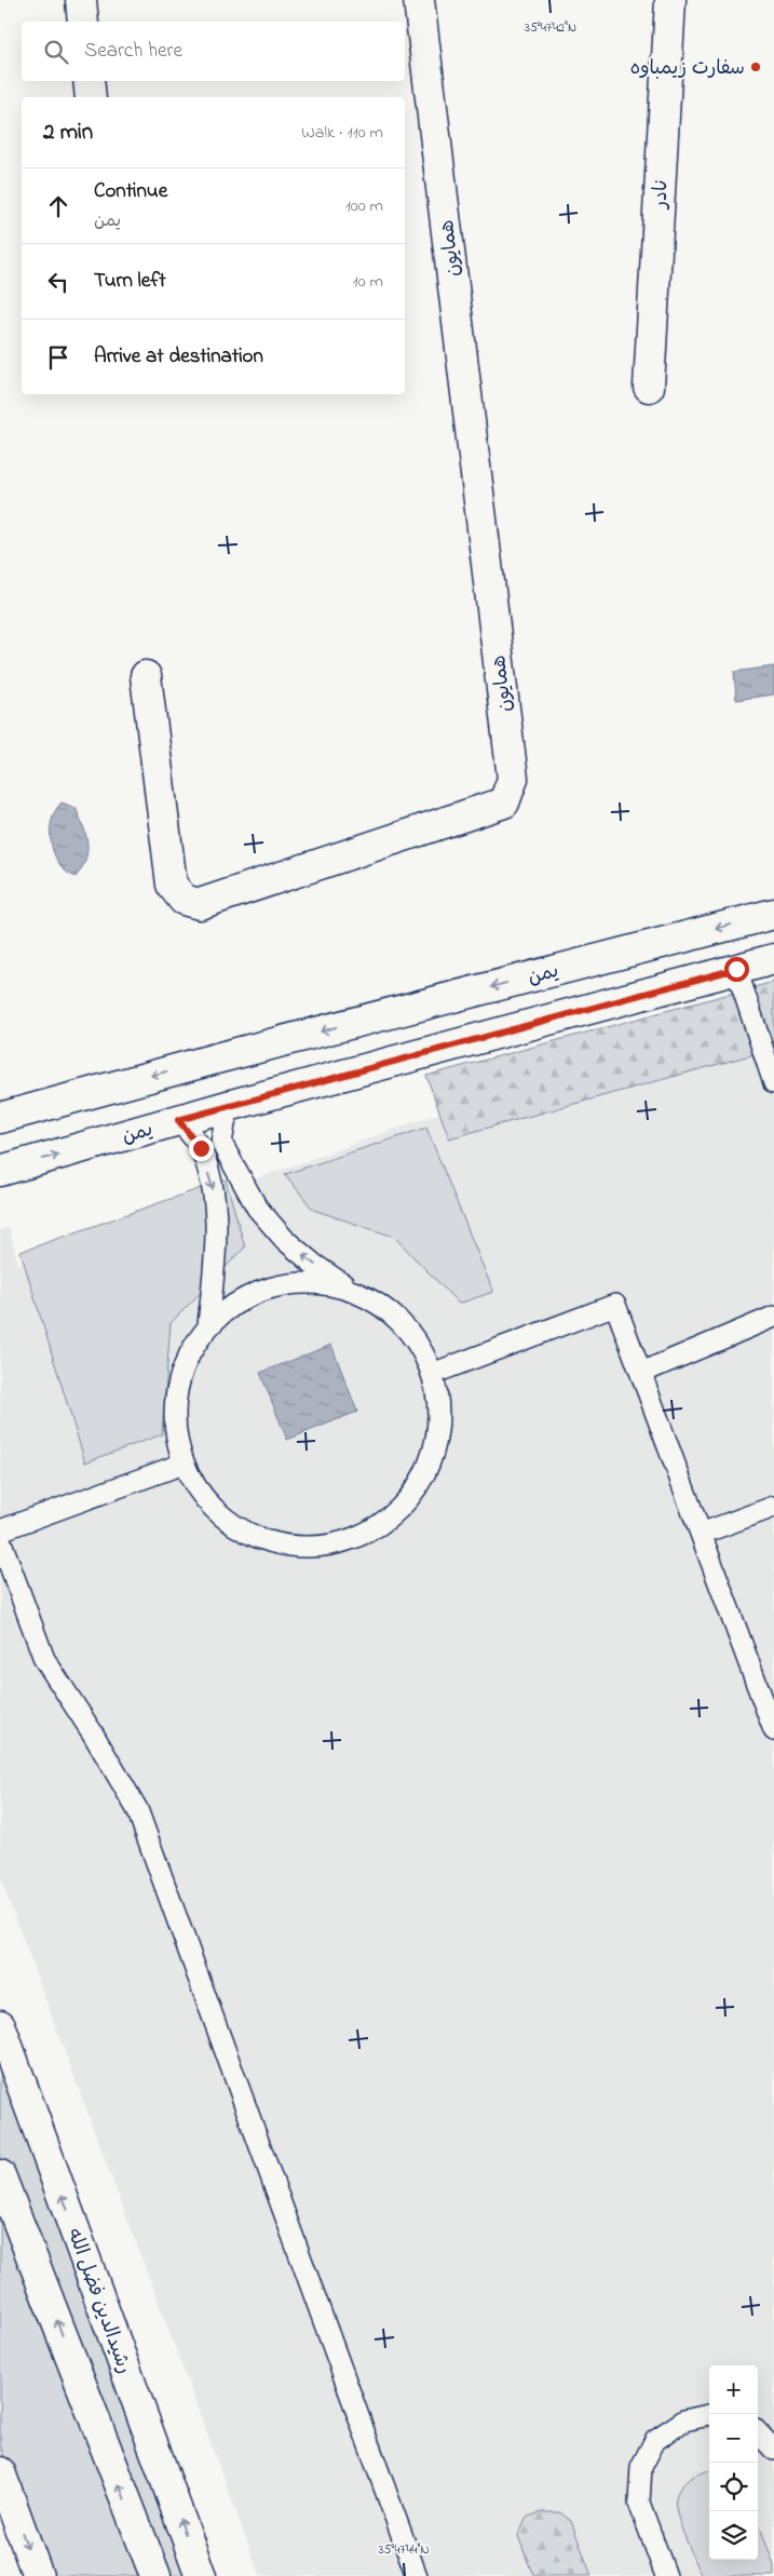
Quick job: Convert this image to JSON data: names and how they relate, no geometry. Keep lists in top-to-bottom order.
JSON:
{
  "streets": {
    "main road": [
      "نادر",
      "همایون",
      "یمن",
      "رشیدالدین فضل الله"
    ]
  },
  "places": ["سفارت زیمباوه"],
  "page": {
    "search": "Search here",
    "heading": ["2 min", "Walk · 110 m"],
    "list": [
      ["Continue", "یمن", "100 m"],
      ["Turn left", "10 m"],
      "Arrive at destination"
    ],
    "map_buttons": ["+", "−"]
  },
  "coordinates": ["35°47'42\"N", "35°47'44\"N"]
}
